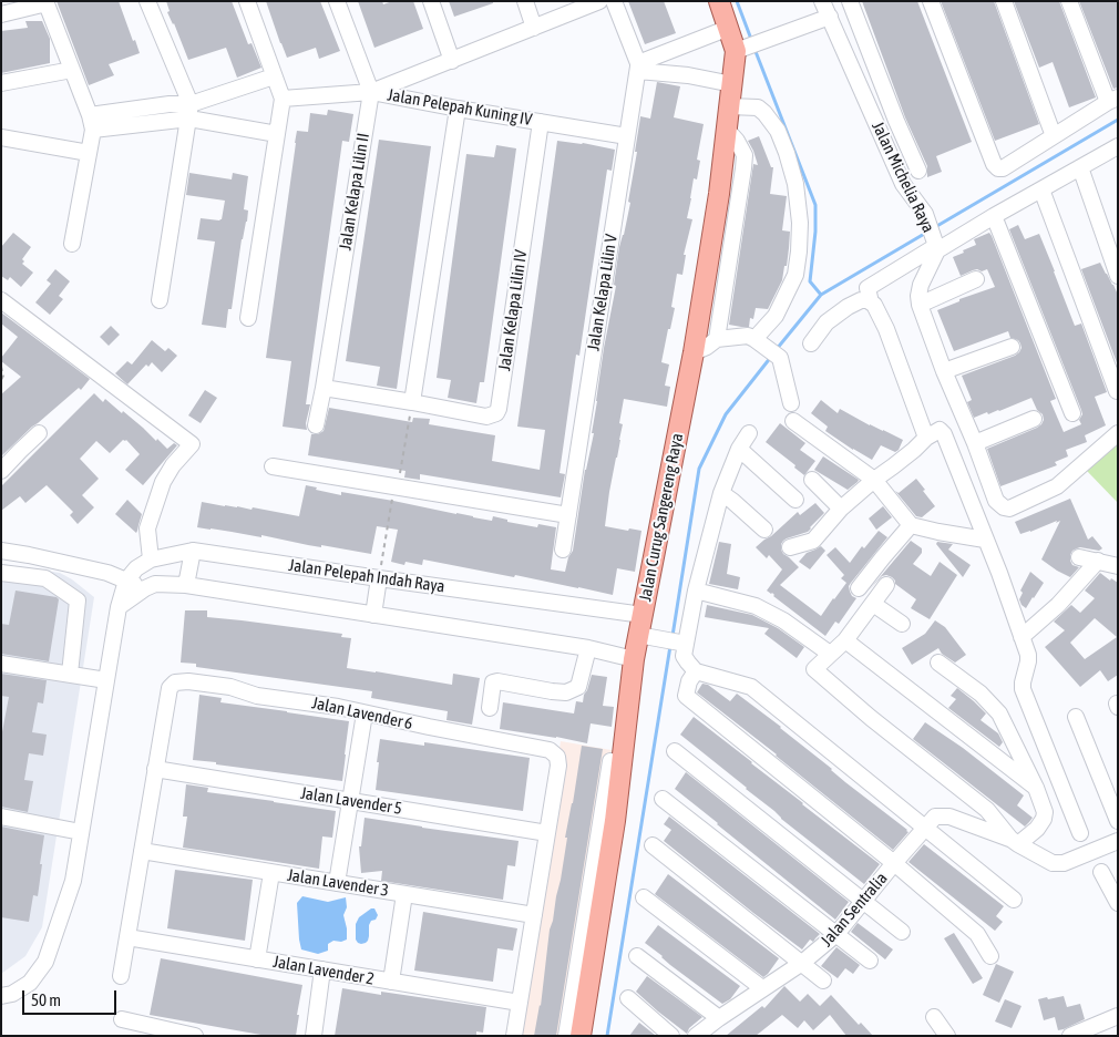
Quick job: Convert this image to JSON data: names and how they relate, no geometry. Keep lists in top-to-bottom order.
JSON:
{
  "streets": {
    "main road": ["Jalan Curug Sangereng Raya"],
    "street": [
      "Jalan Pelepah Kuning IV",
      "Jalan Michelia Raya",
      "Jalan Kelapa Lilin II",
      "Jalan Kelapa Lilin V",
      "Jalan Kelapa Lilin IV",
      "Jalan Pelepah Indah Raya",
      "Jalan Lavender 6",
      "Jalan Lavender 5",
      "Jalan Lavender 3",
      "Jalan Sentralia",
      "Jalan Lavender 2"
    ]
  },
  "crossings": [
    ["Jalan Pelepah Kuning IV", "Jalan Kelapa Lilin II"],
    ["Jalan Pelepah Kuning IV", "Jalan Kelapa Lilin V"],
    ["Jalan Pelepah Kuning IV", "Jalan Kelapa Lilin IV"],
    ["Jalan Curug Sangereng Raya", "Jalan Pelepah Indah Raya"],
    ["Jalan Lavender 6", "Jalan Lavender 5"]
  ],
  "scale_bar": "50 m"
}
